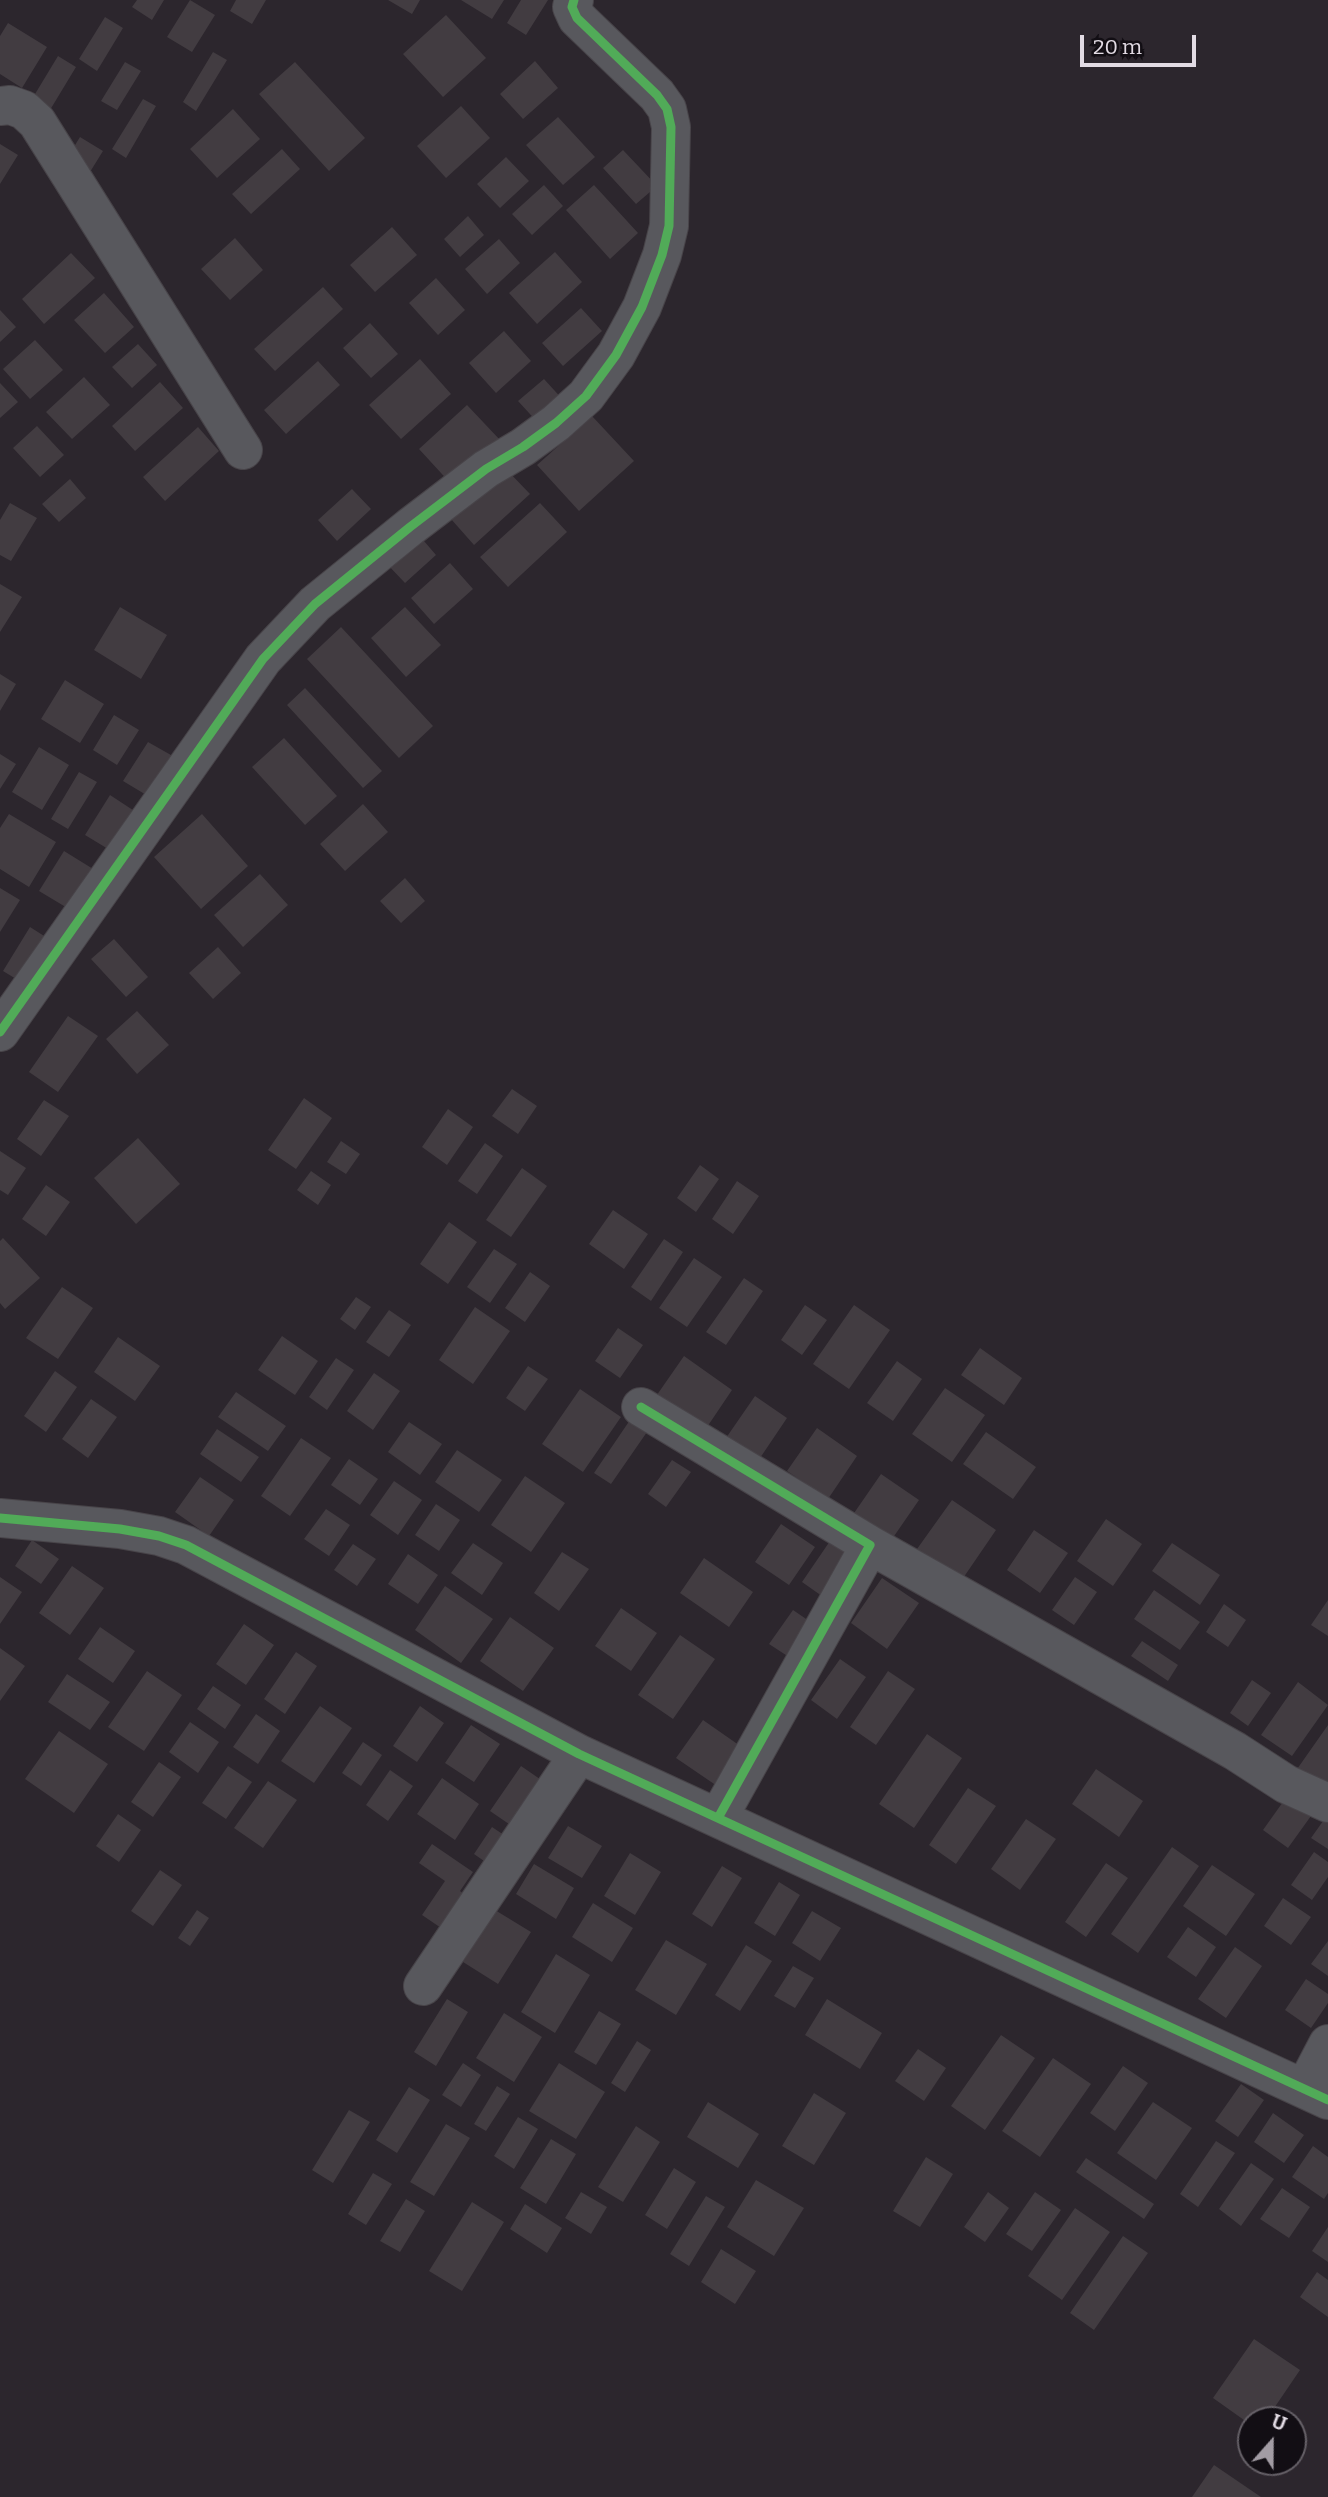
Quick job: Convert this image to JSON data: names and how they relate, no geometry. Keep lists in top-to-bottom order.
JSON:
{
  "scale_bar": "20 m",
  "north": "top"
}
